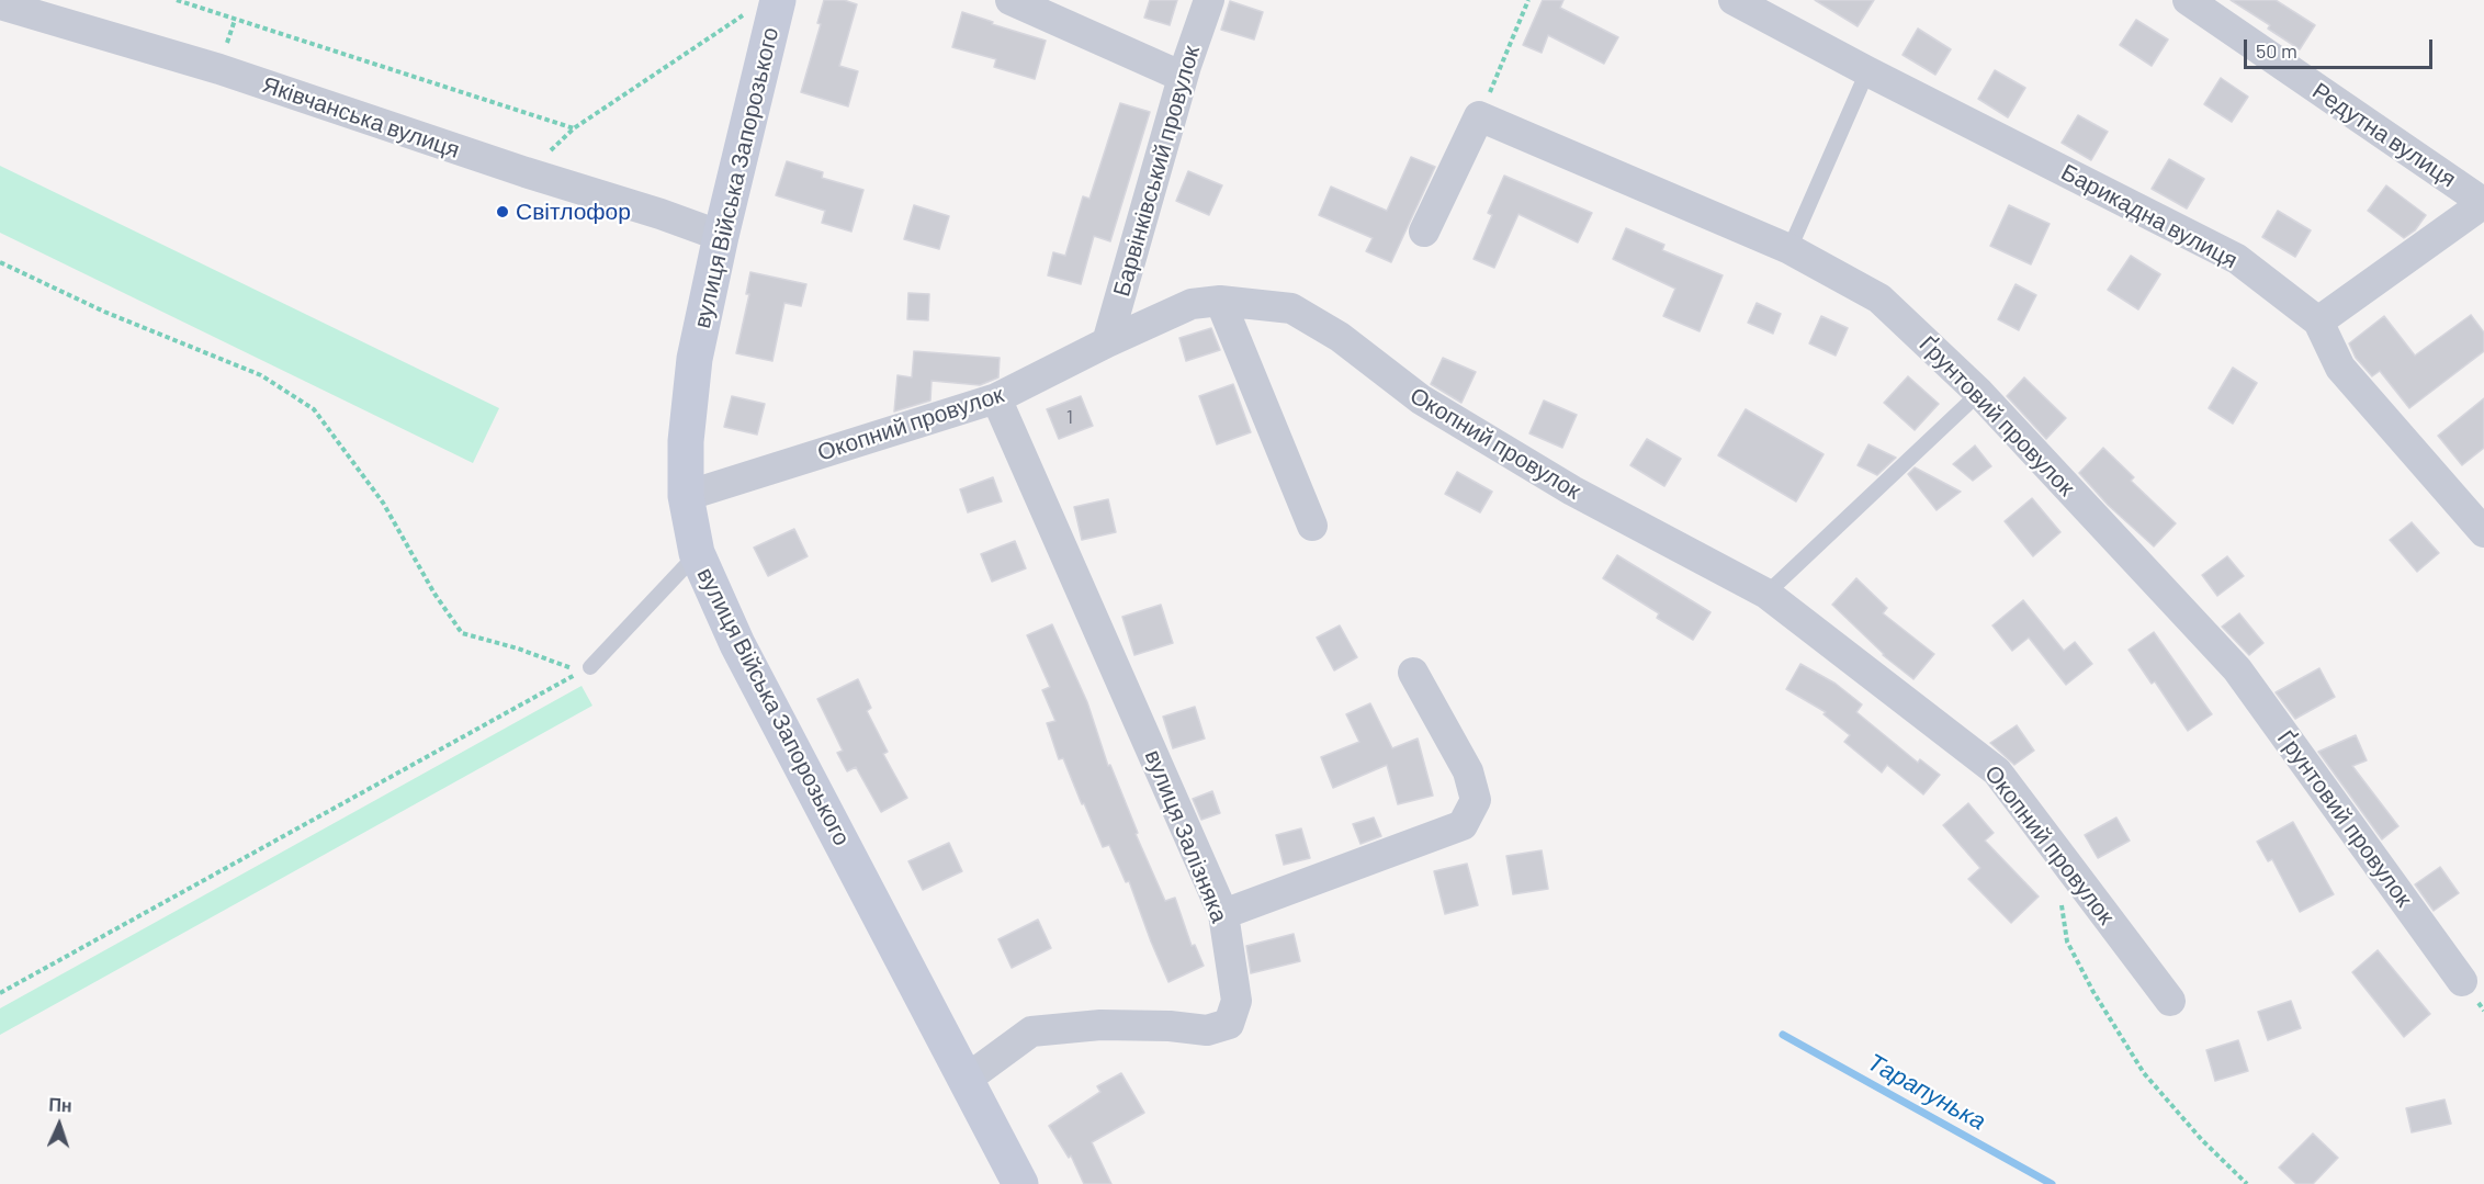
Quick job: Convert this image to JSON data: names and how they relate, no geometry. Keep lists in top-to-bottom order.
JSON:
{
  "streets": {
    "street": [
      "Яківчанська вулиця",
      "Редутна вулиця",
      "Барвінківський провулок",
      "вулиця Війська Запорозького",
      "Барикадна вулиця",
      "Ґрунтовий провулок",
      "Окопний провулок",
      "вулиця Залізняка"
    ]
  },
  "crossings": [
    ["Яківчанська вулиця", "вулиця Війська Запорозького"],
    ["Барвінківський провулок", "Окопний провулок"],
    ["вулиця Війська Запорозького", "Окопний провулок"],
    ["вулиця Війська Запорозького", "вулиця Залізняка"],
    ["Окопний провулок", "вулиця Залізняка"]
  ],
  "water": ["Тарапунька"],
  "places": ["Світлофор"],
  "house_numbers": ["1"],
  "scale_bar": "50 m",
  "north": "top"
}
